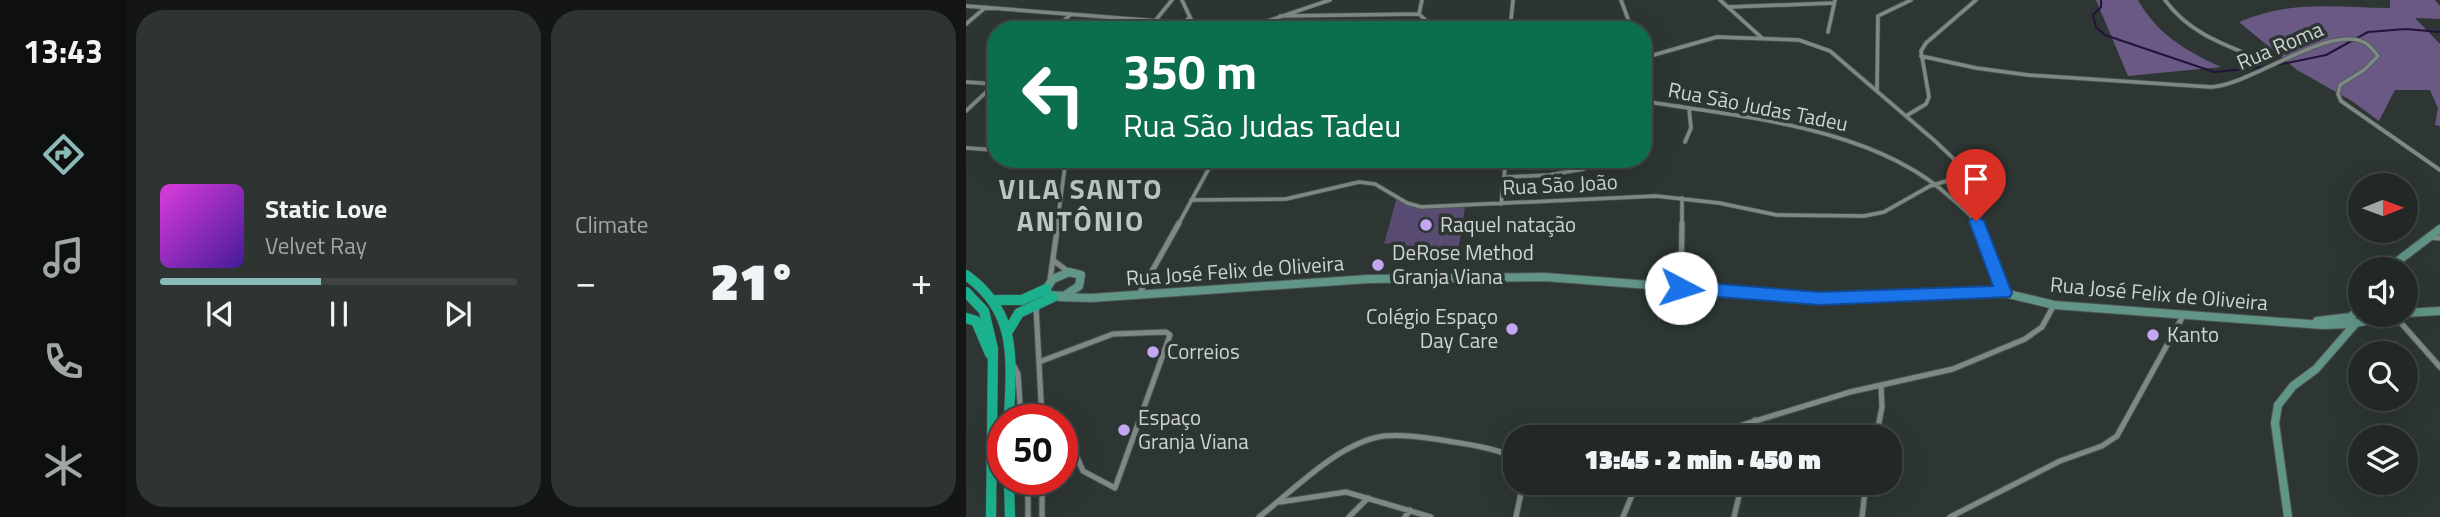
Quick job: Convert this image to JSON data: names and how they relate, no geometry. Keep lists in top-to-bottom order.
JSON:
{
  "streets": {
    "main road": ["Rua José Felix de Oliveira"],
    "street": ["Rua Roma", "Rua São Judas Tadeu", "Rua São João"]
  },
  "crossings": [
    ["Rua São Judas Tadeu", "Rua São João"],
    ["Rua São Judas Tadeu", "Rua José Felix de Oliveira"]
  ],
  "districts": ["VILA SANTO ANTÔNIO"],
  "places": [
    "Raquel natação",
    "DeRose Method Granja Viana",
    "Colégio Espaço Day Care",
    "Kanto",
    "Correios",
    "Espaço Granja Viana"
  ],
  "north": "right",
  "page": {
    "tabs": "13:43",
    "tile": "Climate",
    "turn": ["350 m", "Rua São Judas Tadeu"],
    "song": ["Static Love", "Velvet Ray"],
    "heat": ["−", "21°", "+"],
    "limit": "50",
    "trip": "13:45 · 2 min · 450 m"
  }
}
